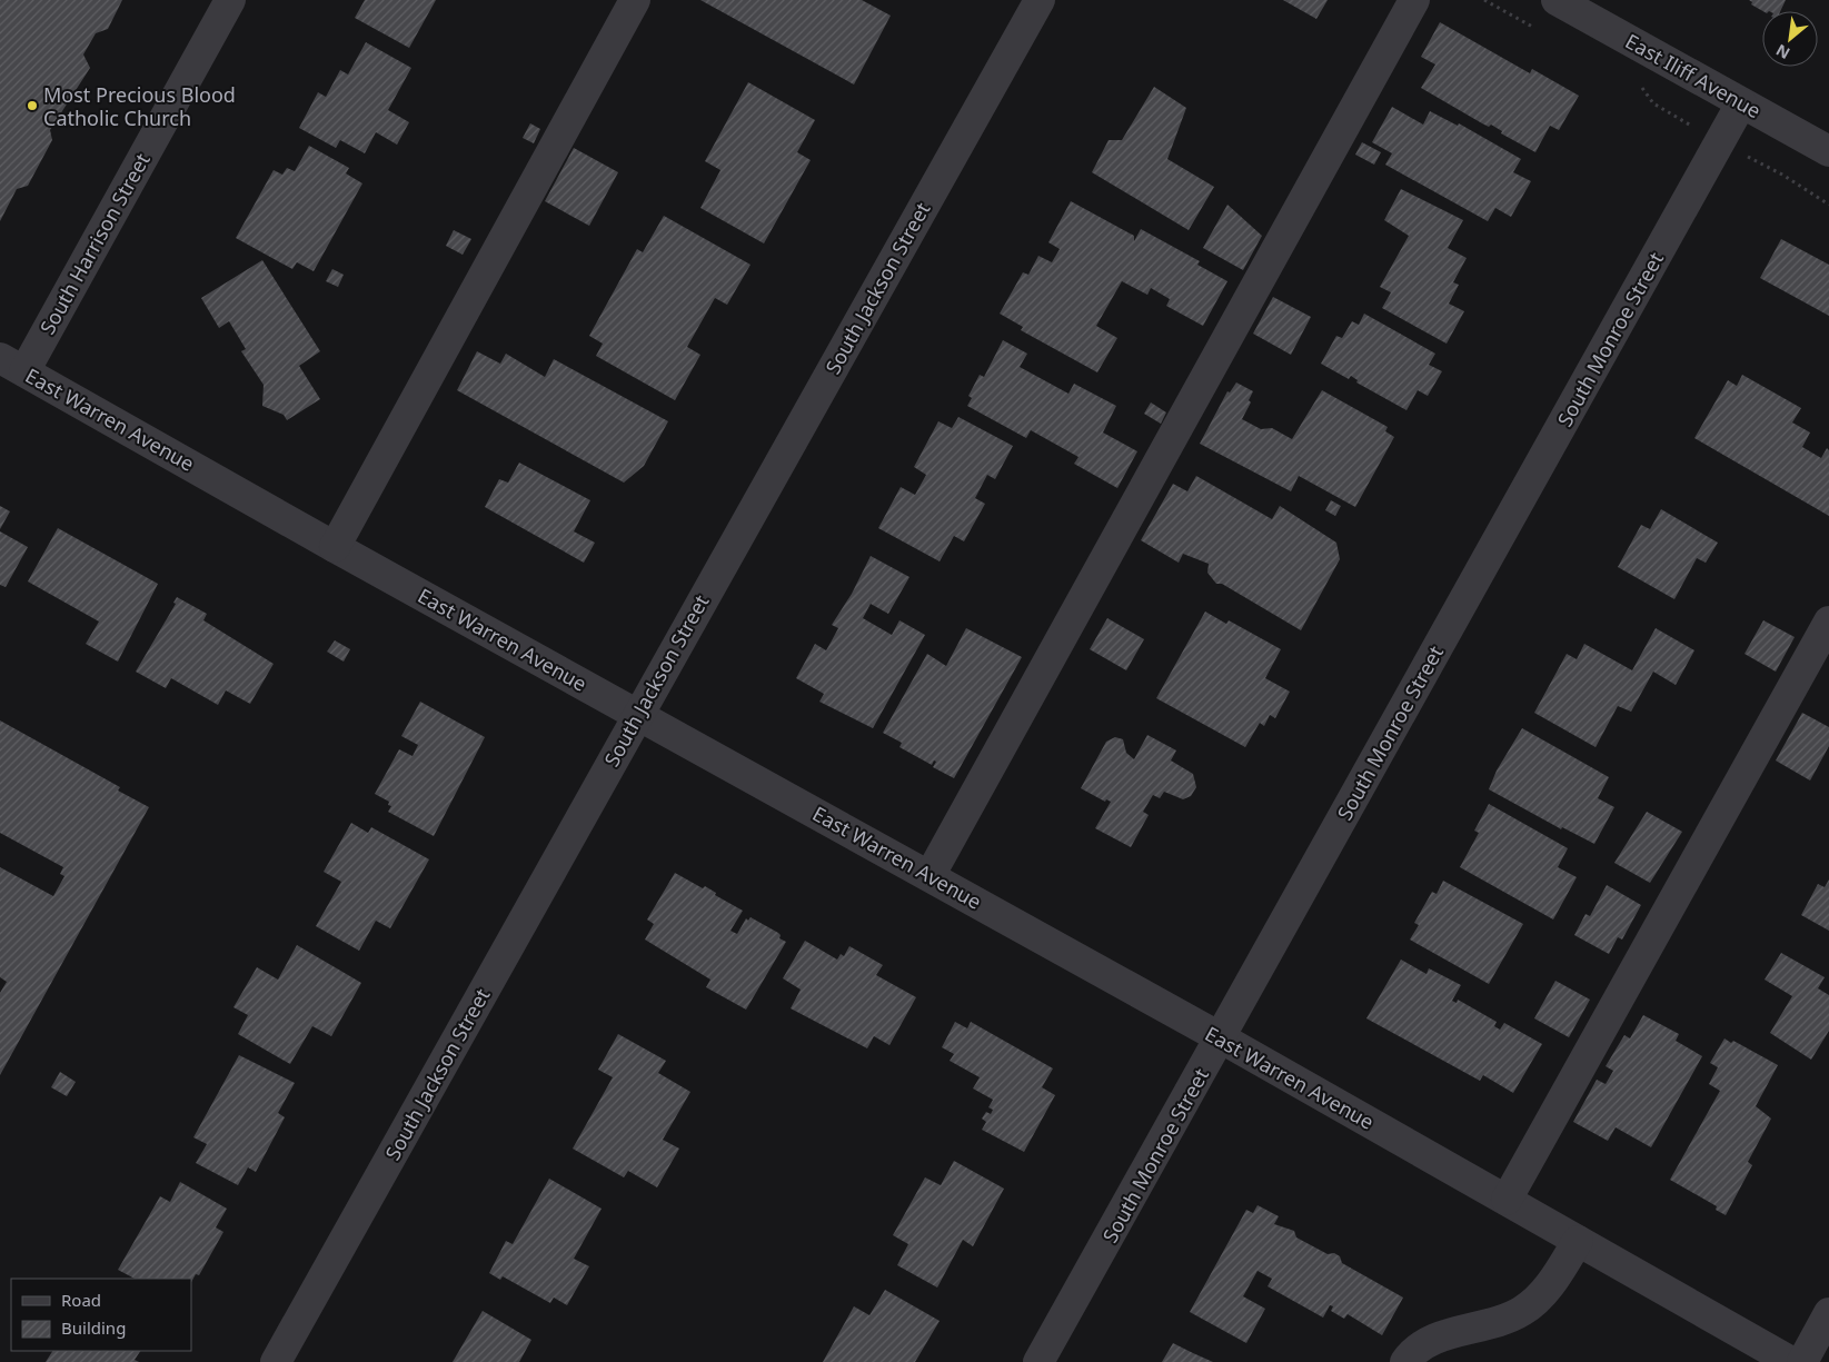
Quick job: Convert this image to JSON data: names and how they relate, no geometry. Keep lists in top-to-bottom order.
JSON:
{
  "streets": {
    "street": [
      "East Iliff Avenue",
      "South Harrison Street",
      "South Jackson Street",
      "South Monroe Street",
      "East Warren Avenue"
    ]
  },
  "crossings": [
    ["East Iliff Avenue", "South Monroe Street"],
    ["South Harrison Street", "East Warren Avenue"],
    ["South Jackson Street", "East Warren Avenue"],
    ["South Monroe Street", "East Warren Avenue"]
  ],
  "places": ["Most Precious Blood Catholic Church"],
  "legend": ["Road", "Building"],
  "north": "bottom left"
}
